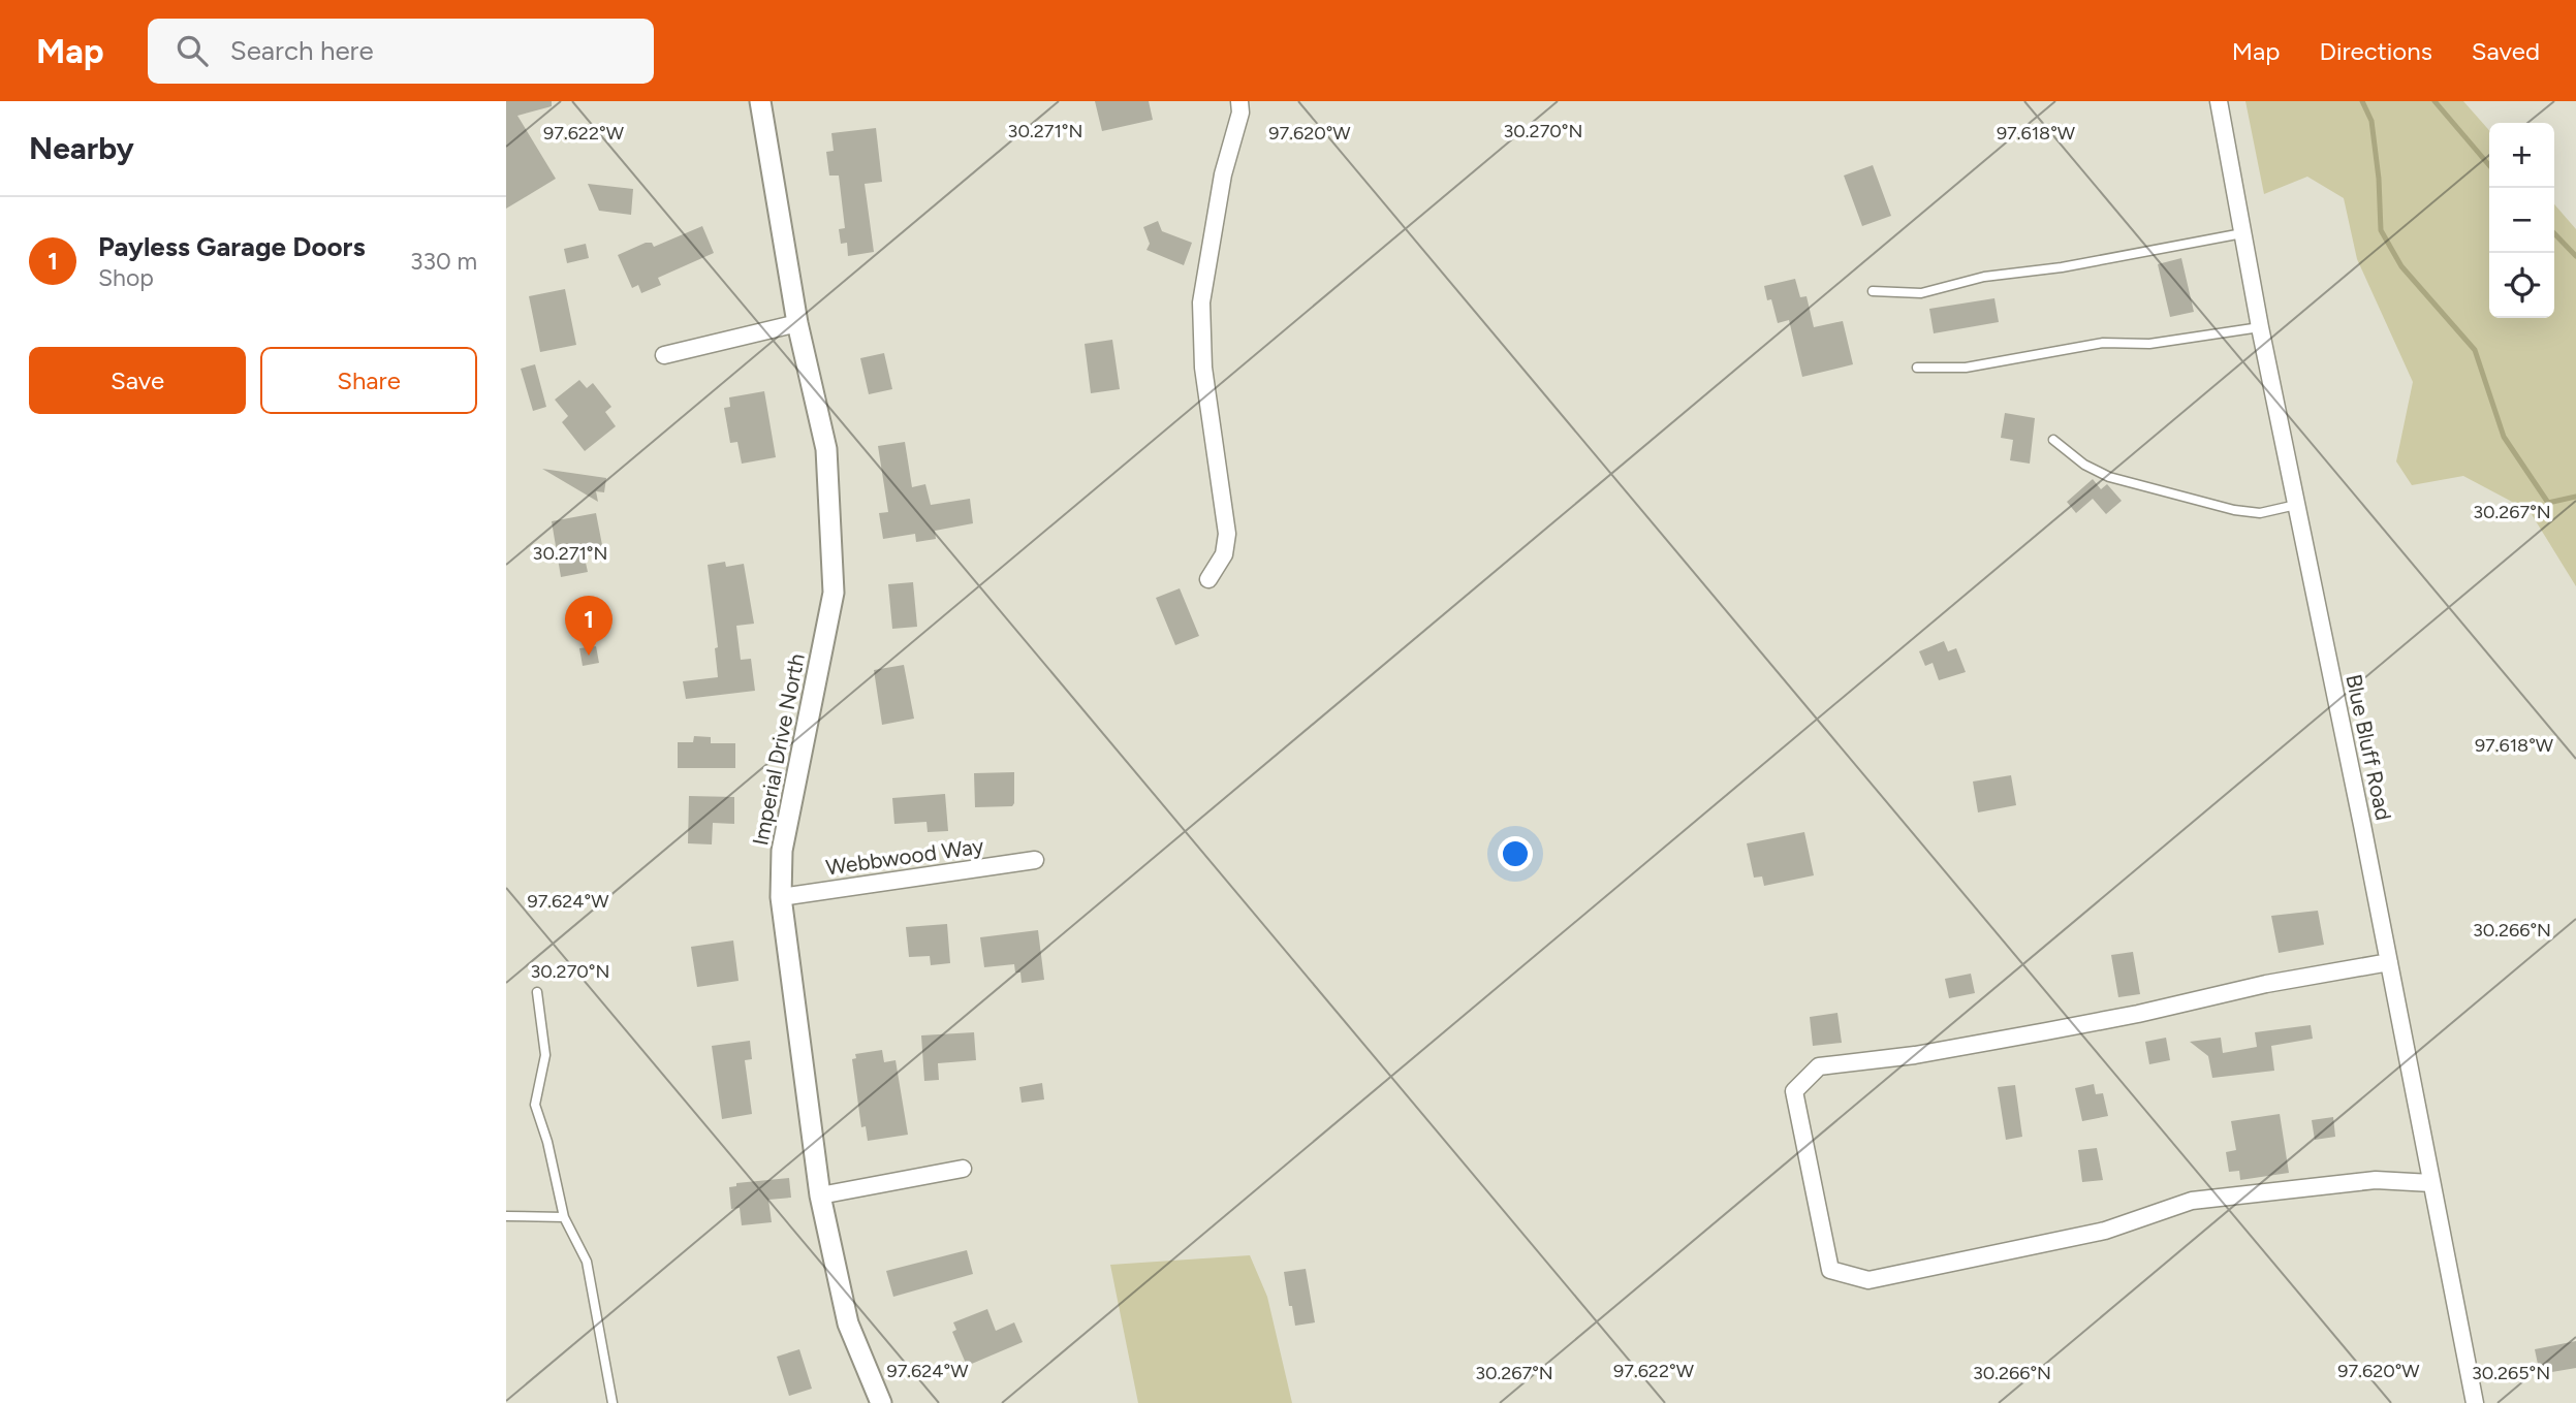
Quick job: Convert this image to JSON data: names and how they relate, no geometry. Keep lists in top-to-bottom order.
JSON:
{
  "streets": {
    "street": ["Blue Bluff Road", "Imperial Drive North", "Webbwood Way"]
  },
  "crossings": [
    ["Imperial Drive North", "Webbwood Way"]
  ],
  "page": {
    "header": "Map",
    "search": "Search here",
    "nav": ["Map", "Directions", "Saved"],
    "heading": "Nearby",
    "map_buttons": ["+", "−"],
    "list": [
      {
        "mark": "1",
        "name": "Payless Garage Doors",
        "note": "Shop",
        "value": "330 m"
      }
    ],
    "buttons": ["Save", "Share"],
    "pins": "1"
  },
  "coordinates": [
    "30.271°N",
    "30.270°N",
    "97.622°W",
    "97.620°W",
    "97.618°W",
    "30.267°N",
    "97.624°W",
    "30.266°N",
    "30.265°N"
  ]
}
